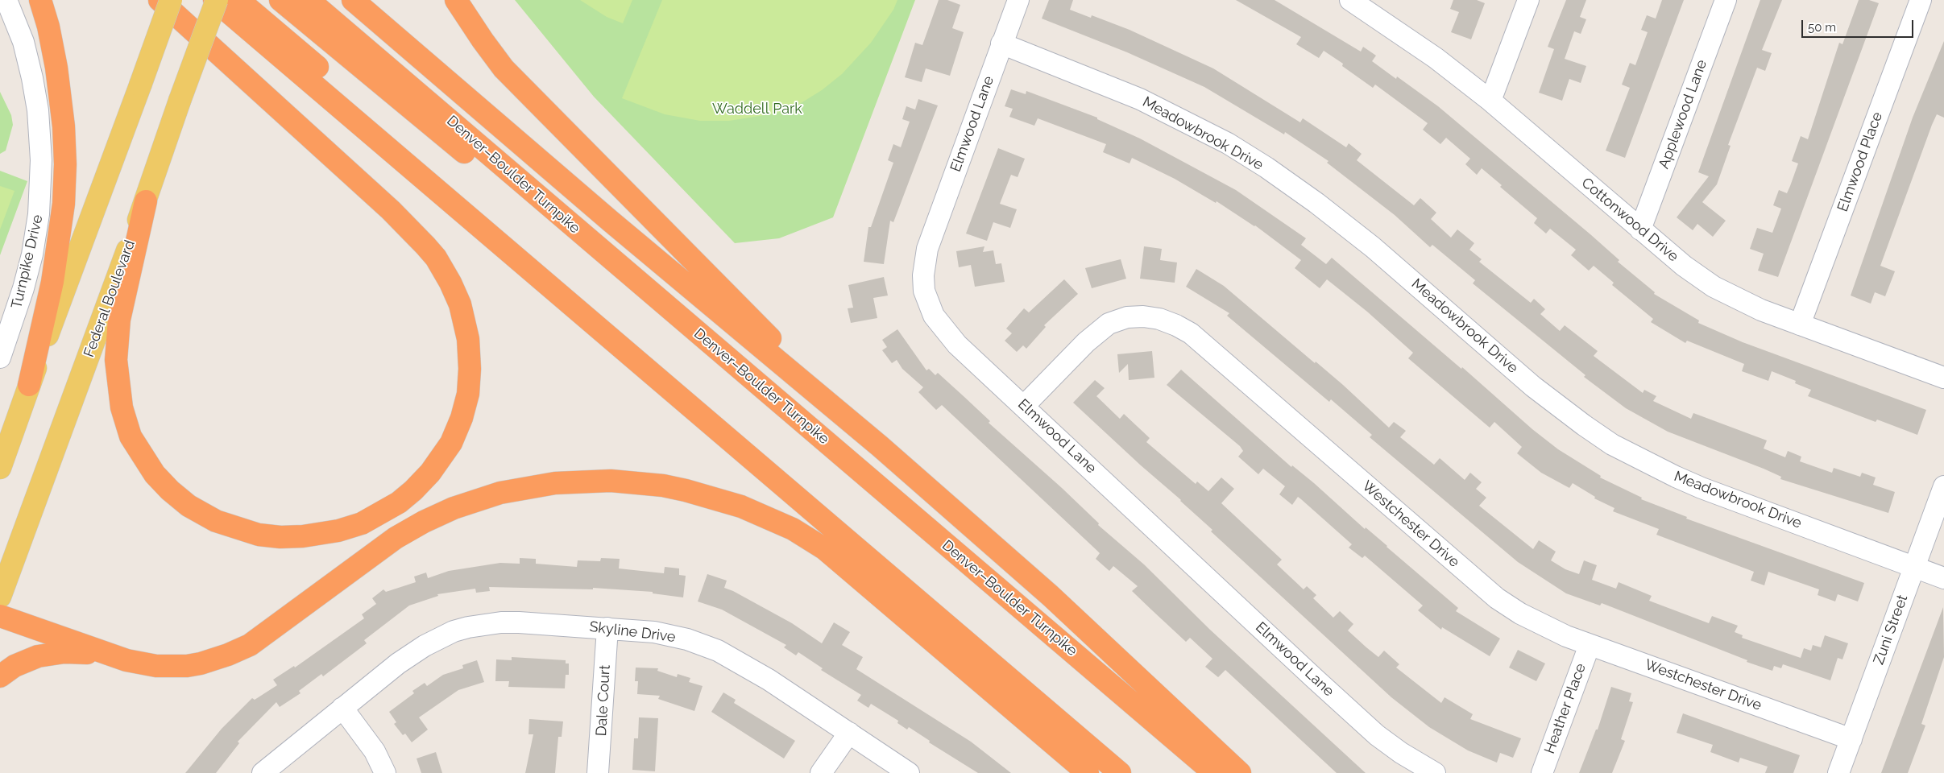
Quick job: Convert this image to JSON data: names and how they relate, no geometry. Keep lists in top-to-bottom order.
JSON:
{
  "streets": {
    "highway": ["Denver–Boulder Turnpike"],
    "main road": ["Federal Boulevard"],
    "street": [
      "Applewood Lane",
      "Elmwood Lane",
      "Meadowbrook Drive",
      "Elmwood Place",
      "Cottonwood Drive",
      "Turnpike Drive",
      "Westchester Drive",
      "Zuni Street",
      "Skyline Drive",
      "Dale Court",
      "Heather Place"
    ]
  },
  "crossings": [
    ["Applewood Lane", "Cottonwood Drive"],
    ["Elmwood Lane", "Meadowbrook Drive"],
    ["Elmwood Lane", "Westchester Drive"],
    ["Meadowbrook Drive", "Zuni Street"],
    ["Elmwood Place", "Cottonwood Drive"],
    ["Westchester Drive", "Zuni Street"],
    ["Westchester Drive", "Heather Place"],
    ["Skyline Drive", "Dale Court"]
  ],
  "parks": ["Waddell Park"],
  "scale_bar": "50 m"
}
